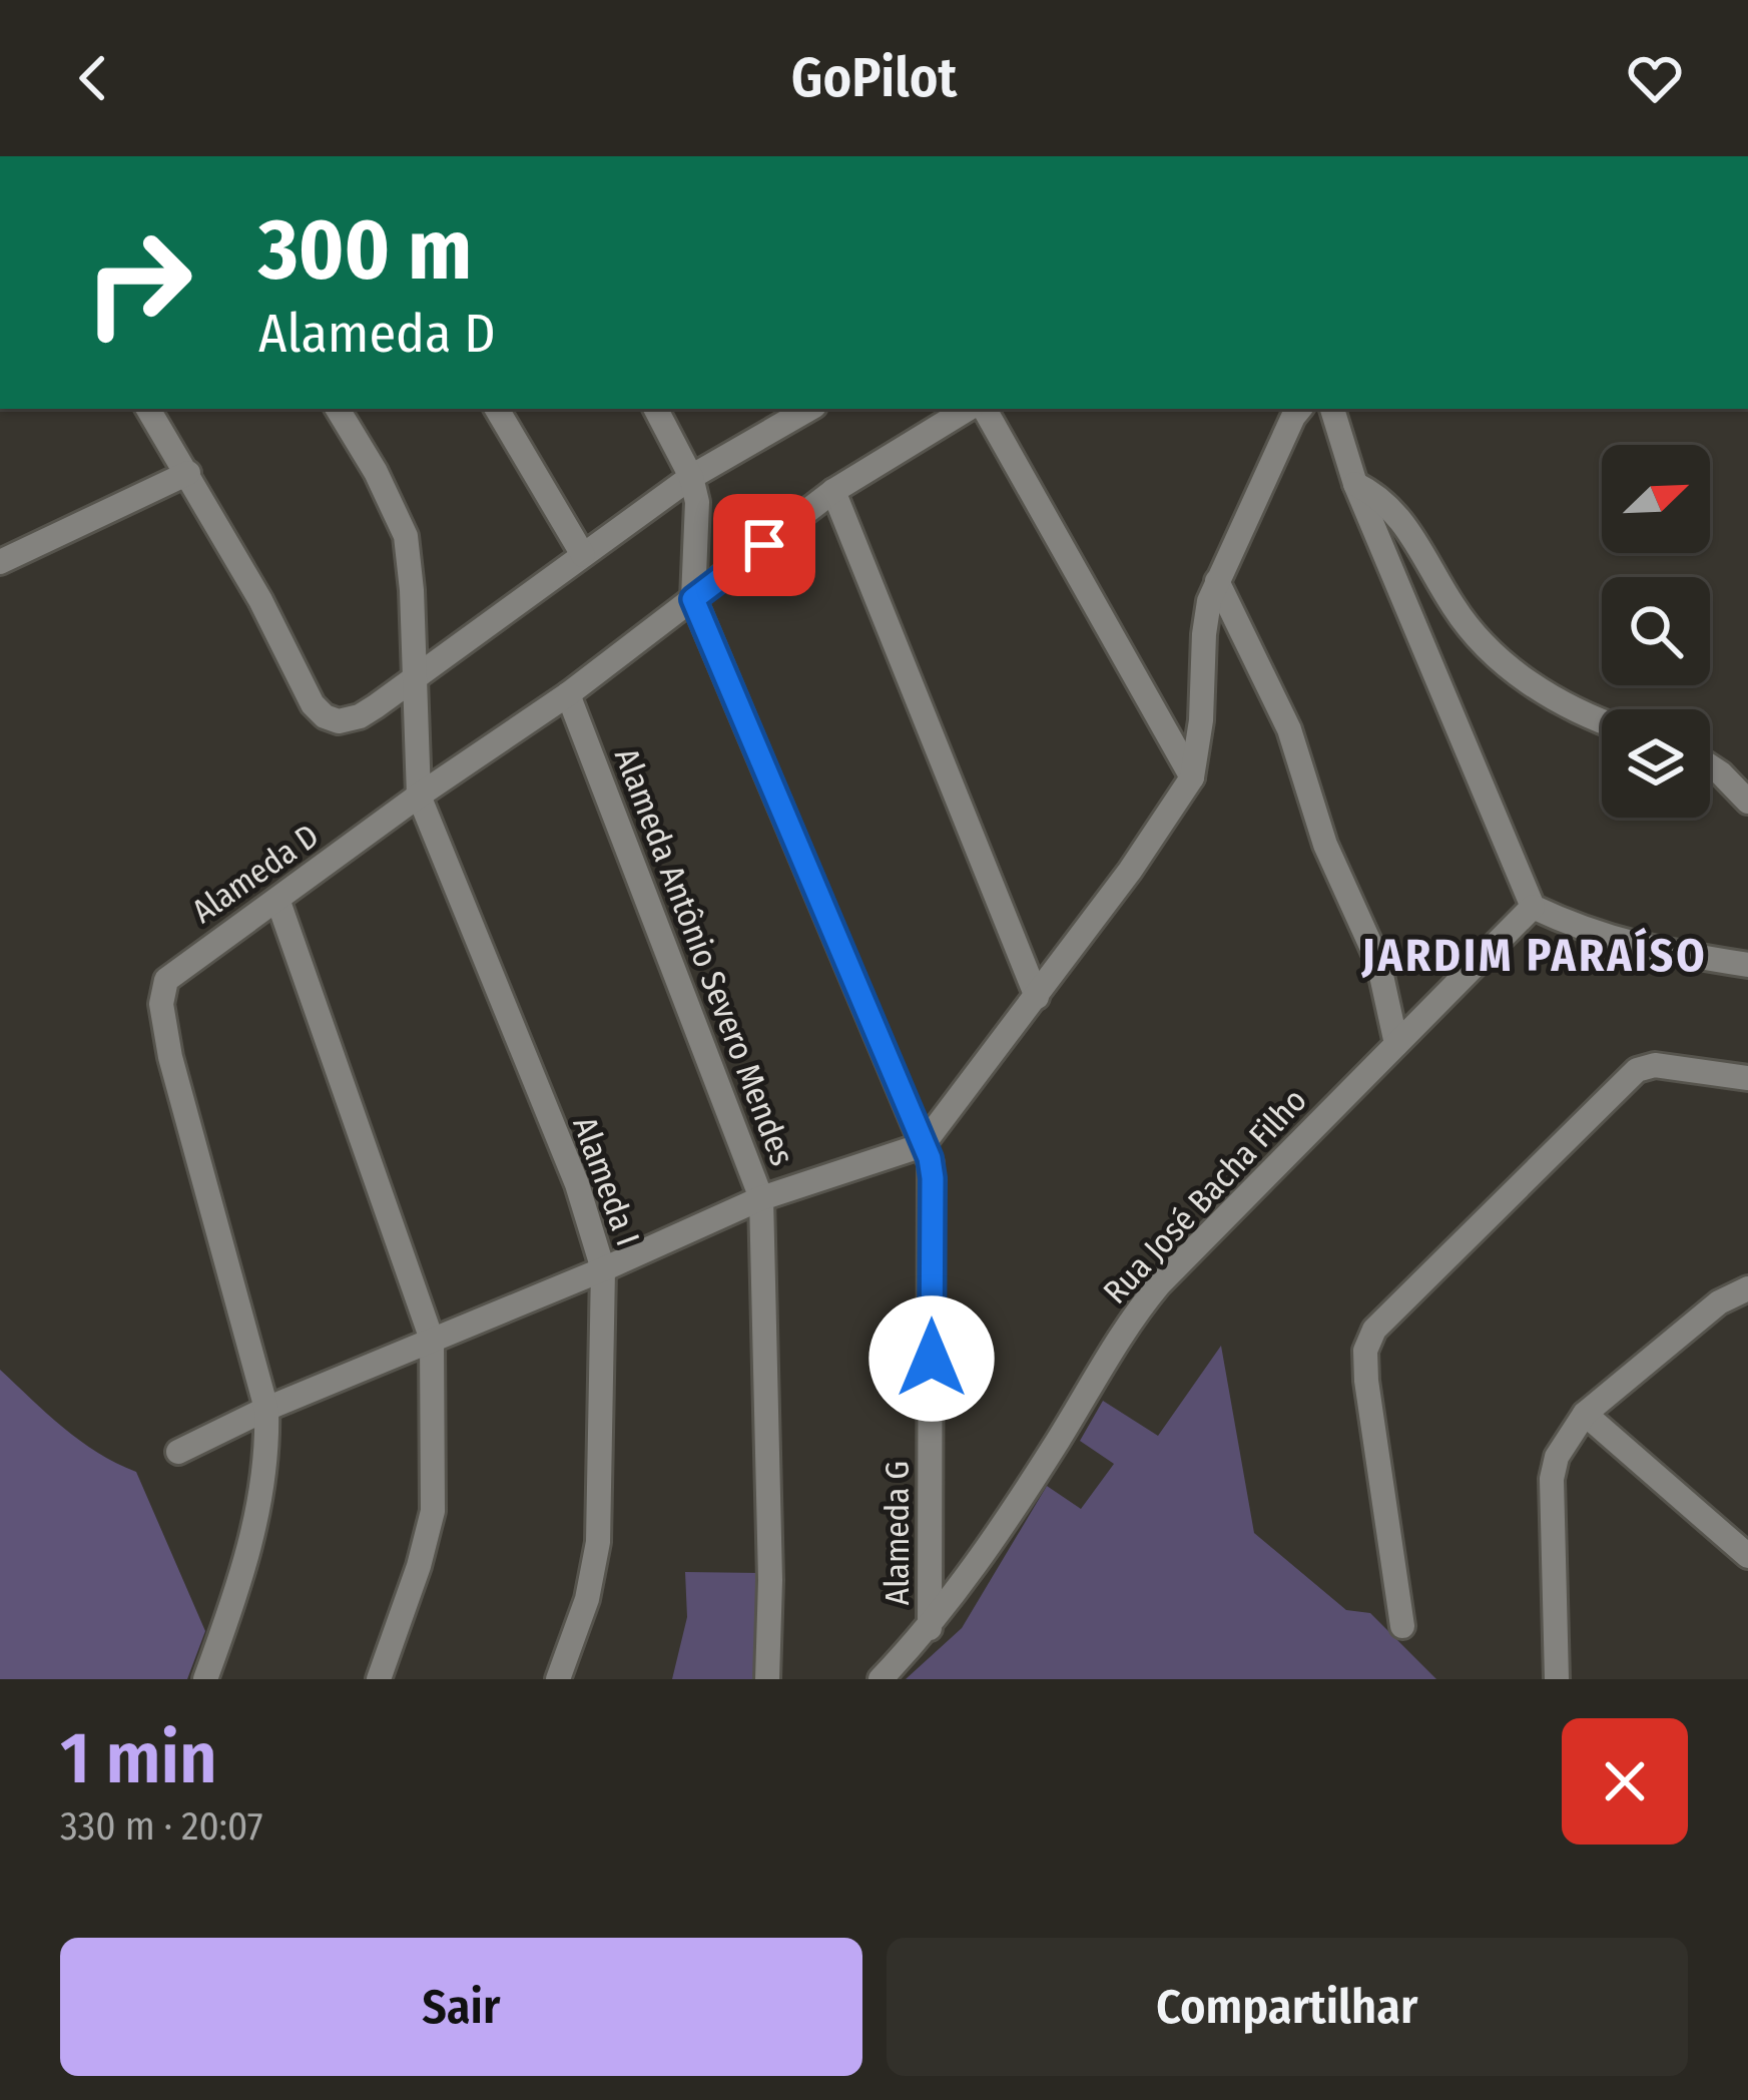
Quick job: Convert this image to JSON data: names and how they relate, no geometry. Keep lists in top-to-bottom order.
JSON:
{
  "streets": {
    "street": [
      "Alameda D",
      "Alameda Antônio Severo Mendes",
      "Alameda I",
      "Rua José Bacha Filho",
      "Alameda G"
    ]
  },
  "crossings": [
    ["Alameda D", "Alameda Antônio Severo Mendes"],
    ["Alameda D", "Alameda I"],
    ["Alameda D", "Alameda G"],
    ["Rua José Bacha Filho", "Alameda G"]
  ],
  "districts": ["JARDIM PARAÍSO"],
  "north": "top right",
  "page": {
    "header": "GoPilot",
    "turn": ["300 m", "Alameda D"],
    "heading": ["1 min", "330 m · 20:07"],
    "buttons": ["Sair", "Compartilhar"]
  }
}
